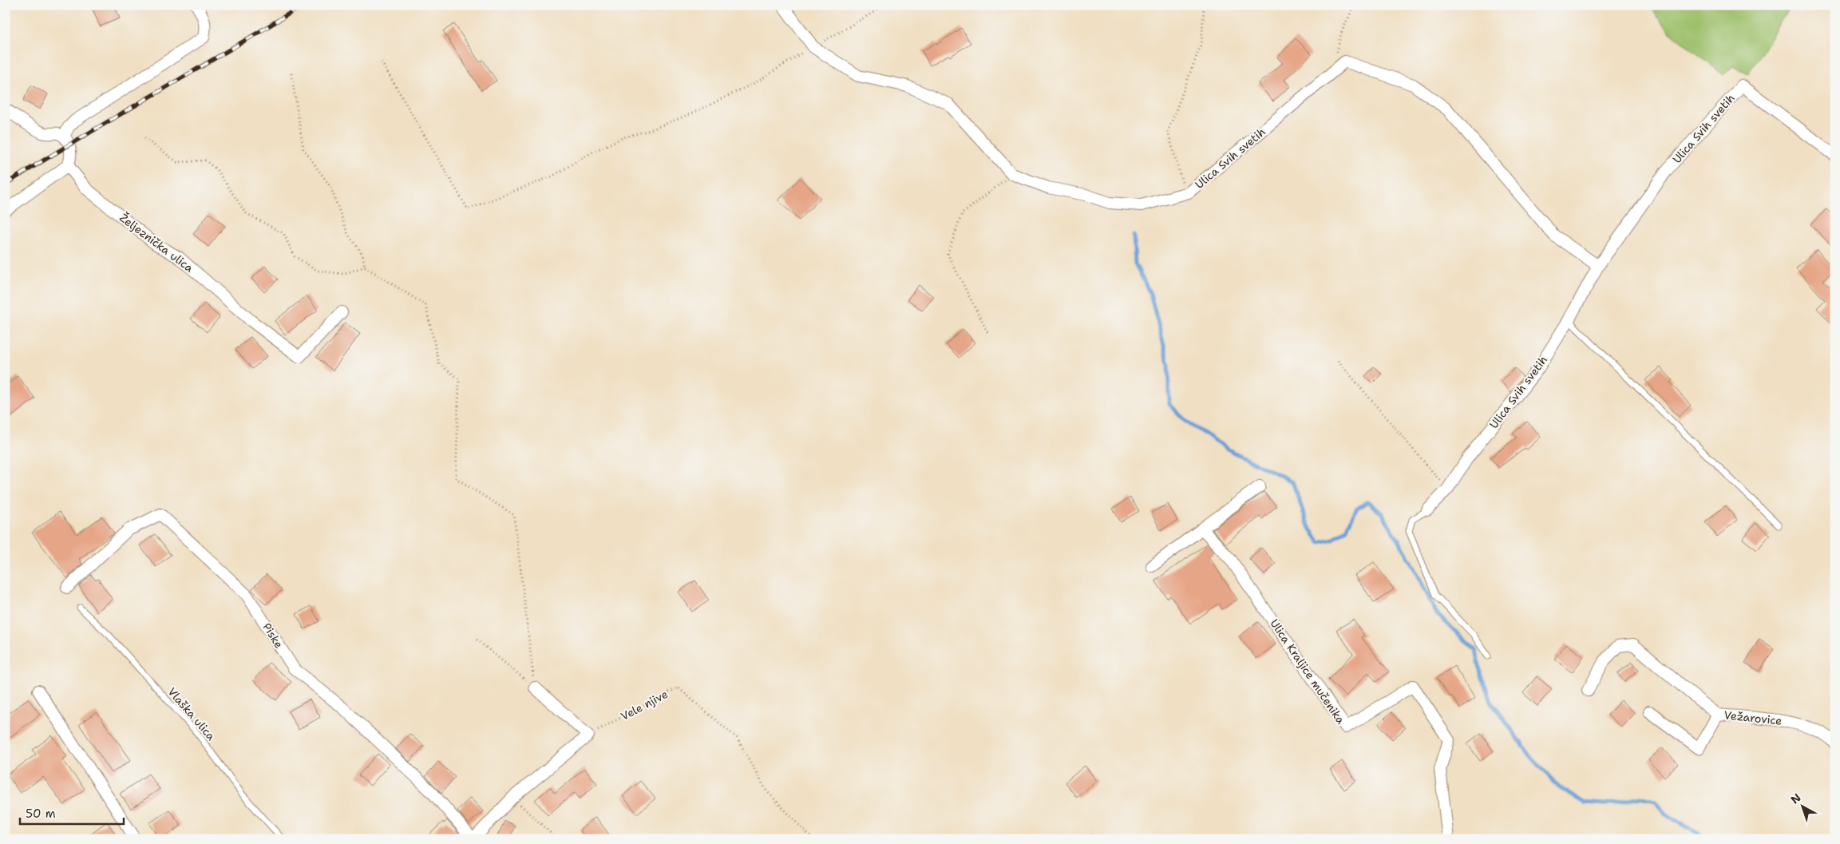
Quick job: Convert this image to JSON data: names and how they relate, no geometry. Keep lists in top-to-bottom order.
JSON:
{
  "streets": {
    "street": [
      "Ulica Svih svetih",
      "Željeznička ulica",
      "Piske",
      "Ulica Kraljice mučenika",
      "Vežarovice"
    ],
    "lane": ["Vlaška ulica"],
    "path": ["Vele njive"]
  },
  "scale_bar": "50 m",
  "north": "top left"
}
